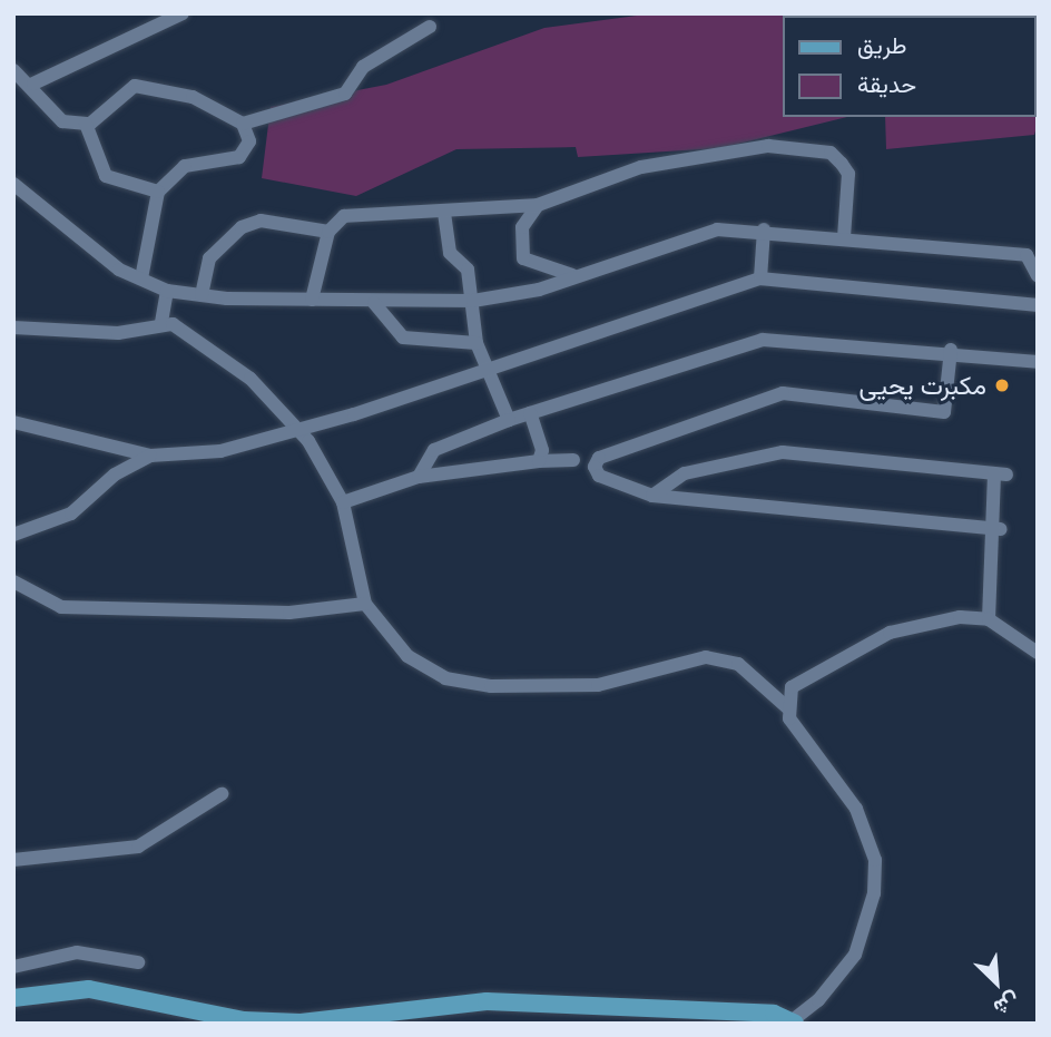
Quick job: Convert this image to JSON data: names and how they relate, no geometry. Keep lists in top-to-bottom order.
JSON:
{
  "places": ["مكبرت يحيى"],
  "legend": ["طريق", "حديقة"],
  "north": "bottom right"
}
